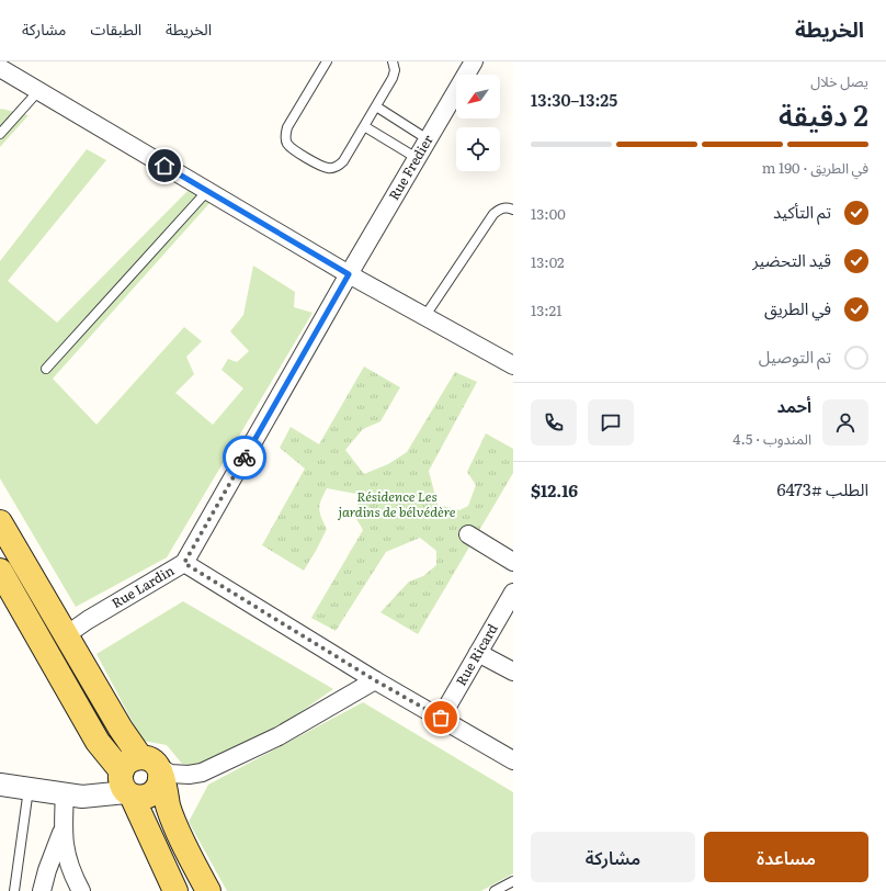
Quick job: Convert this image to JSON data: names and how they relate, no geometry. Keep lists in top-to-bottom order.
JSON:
{
  "streets": {
    "street": ["Rue Fredier", "Rue Lardin", "Rue Ricard"]
  },
  "crossings": [
    ["Rue Fredier", "Rue Lardin"]
  ],
  "parks": ["Résidence Les jardins de bélvédère"],
  "north": "bottom left",
  "page": {
    "header": "الخريطة",
    "nav": ["الخريطة", "الطبقات", "مشاركة"],
    "heading": ["2 دقيقة", "يصل خلال", "13:25–13:30"],
    "panel": [
      "أحمد",
      "المندوب · 4.5",
      "الطلب #6473",
      "$12.16"
    ],
    "bar": "في الطريق · 190 m",
    "list": [
      ["تم التأكيد", "13:00"],
      ["قيد التحضير", "13:02"],
      ["في الطريق", "13:21"],
      "تم التوصيل"
    ],
    "buttons": ["مساعدة", "مشاركة"]
  }
}
